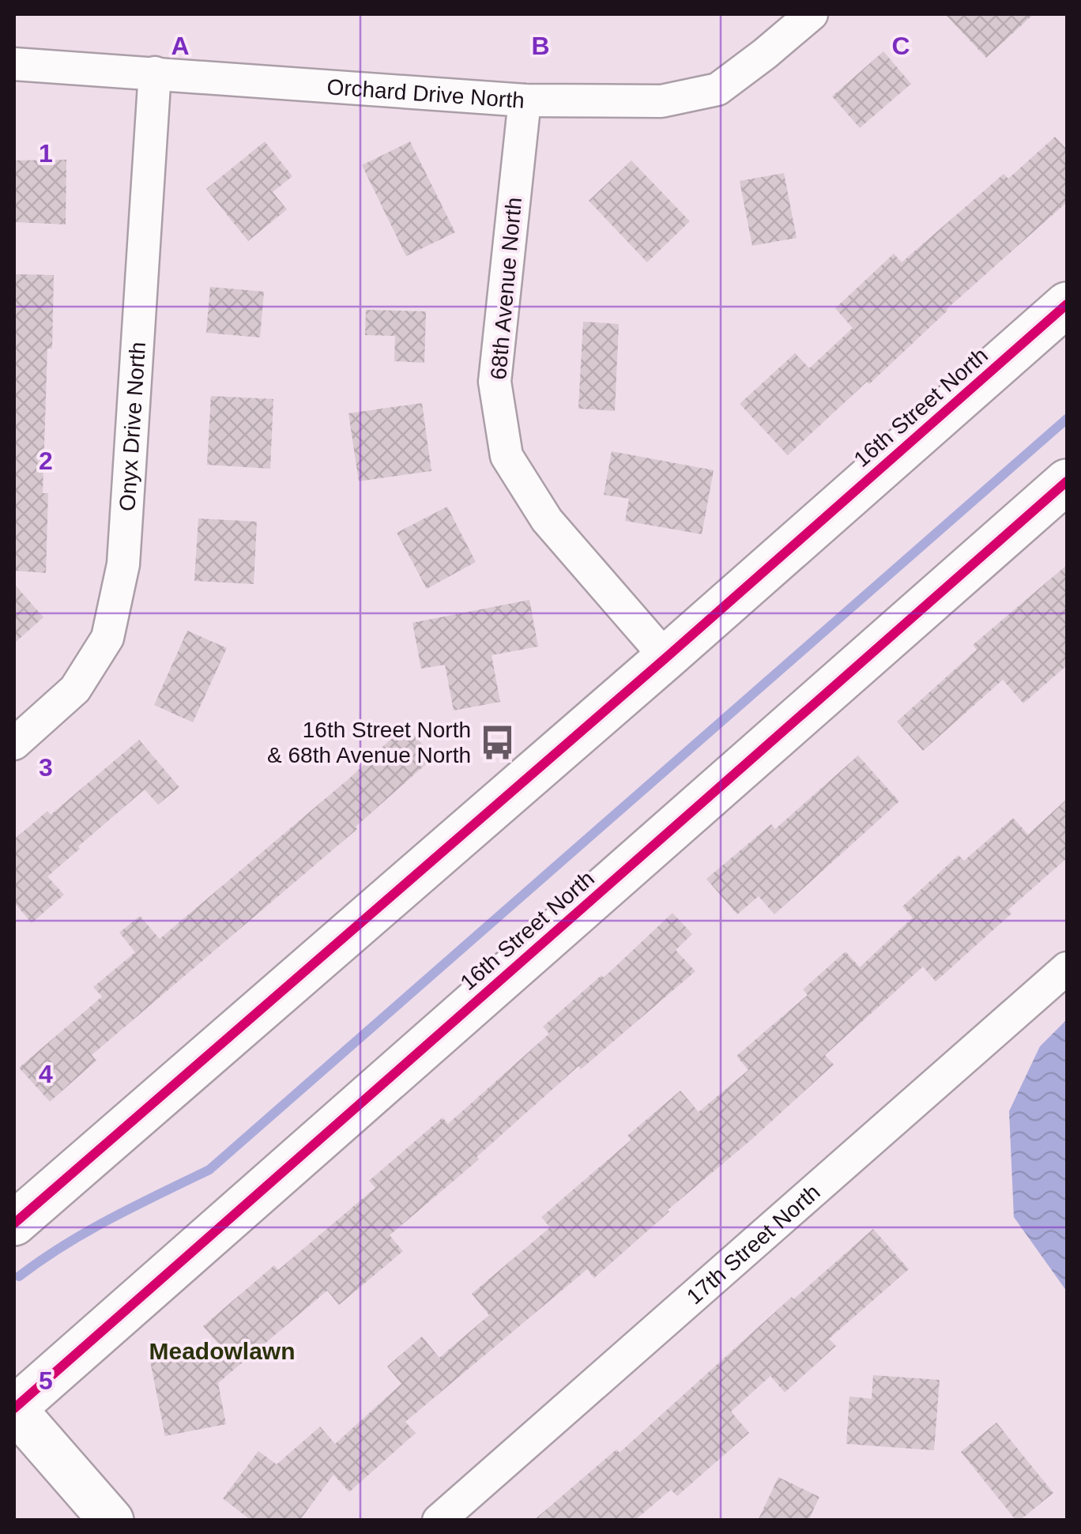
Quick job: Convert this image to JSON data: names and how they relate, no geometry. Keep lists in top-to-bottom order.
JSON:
{
  "streets": {
    "street": [
      "Orchard Drive North",
      "68th Avenue North",
      "16th Street North",
      "Onyx Drive North",
      "17th Street North"
    ]
  },
  "crossings": [
    ["Orchard Drive North", "68th Avenue North"],
    ["Orchard Drive North", "Onyx Drive North"],
    ["68th Avenue North", "16th Street North"]
  ],
  "districts": ["Meadowlawn"],
  "places": {
    "bus stop": ["16th Street North & 68th Avenue North"]
  },
  "grid": {
    "columns": ["A", "B", "C"],
    "rows": [
      "1",
      "2",
      "3",
      "4",
      "5"
    ]
  }
}
